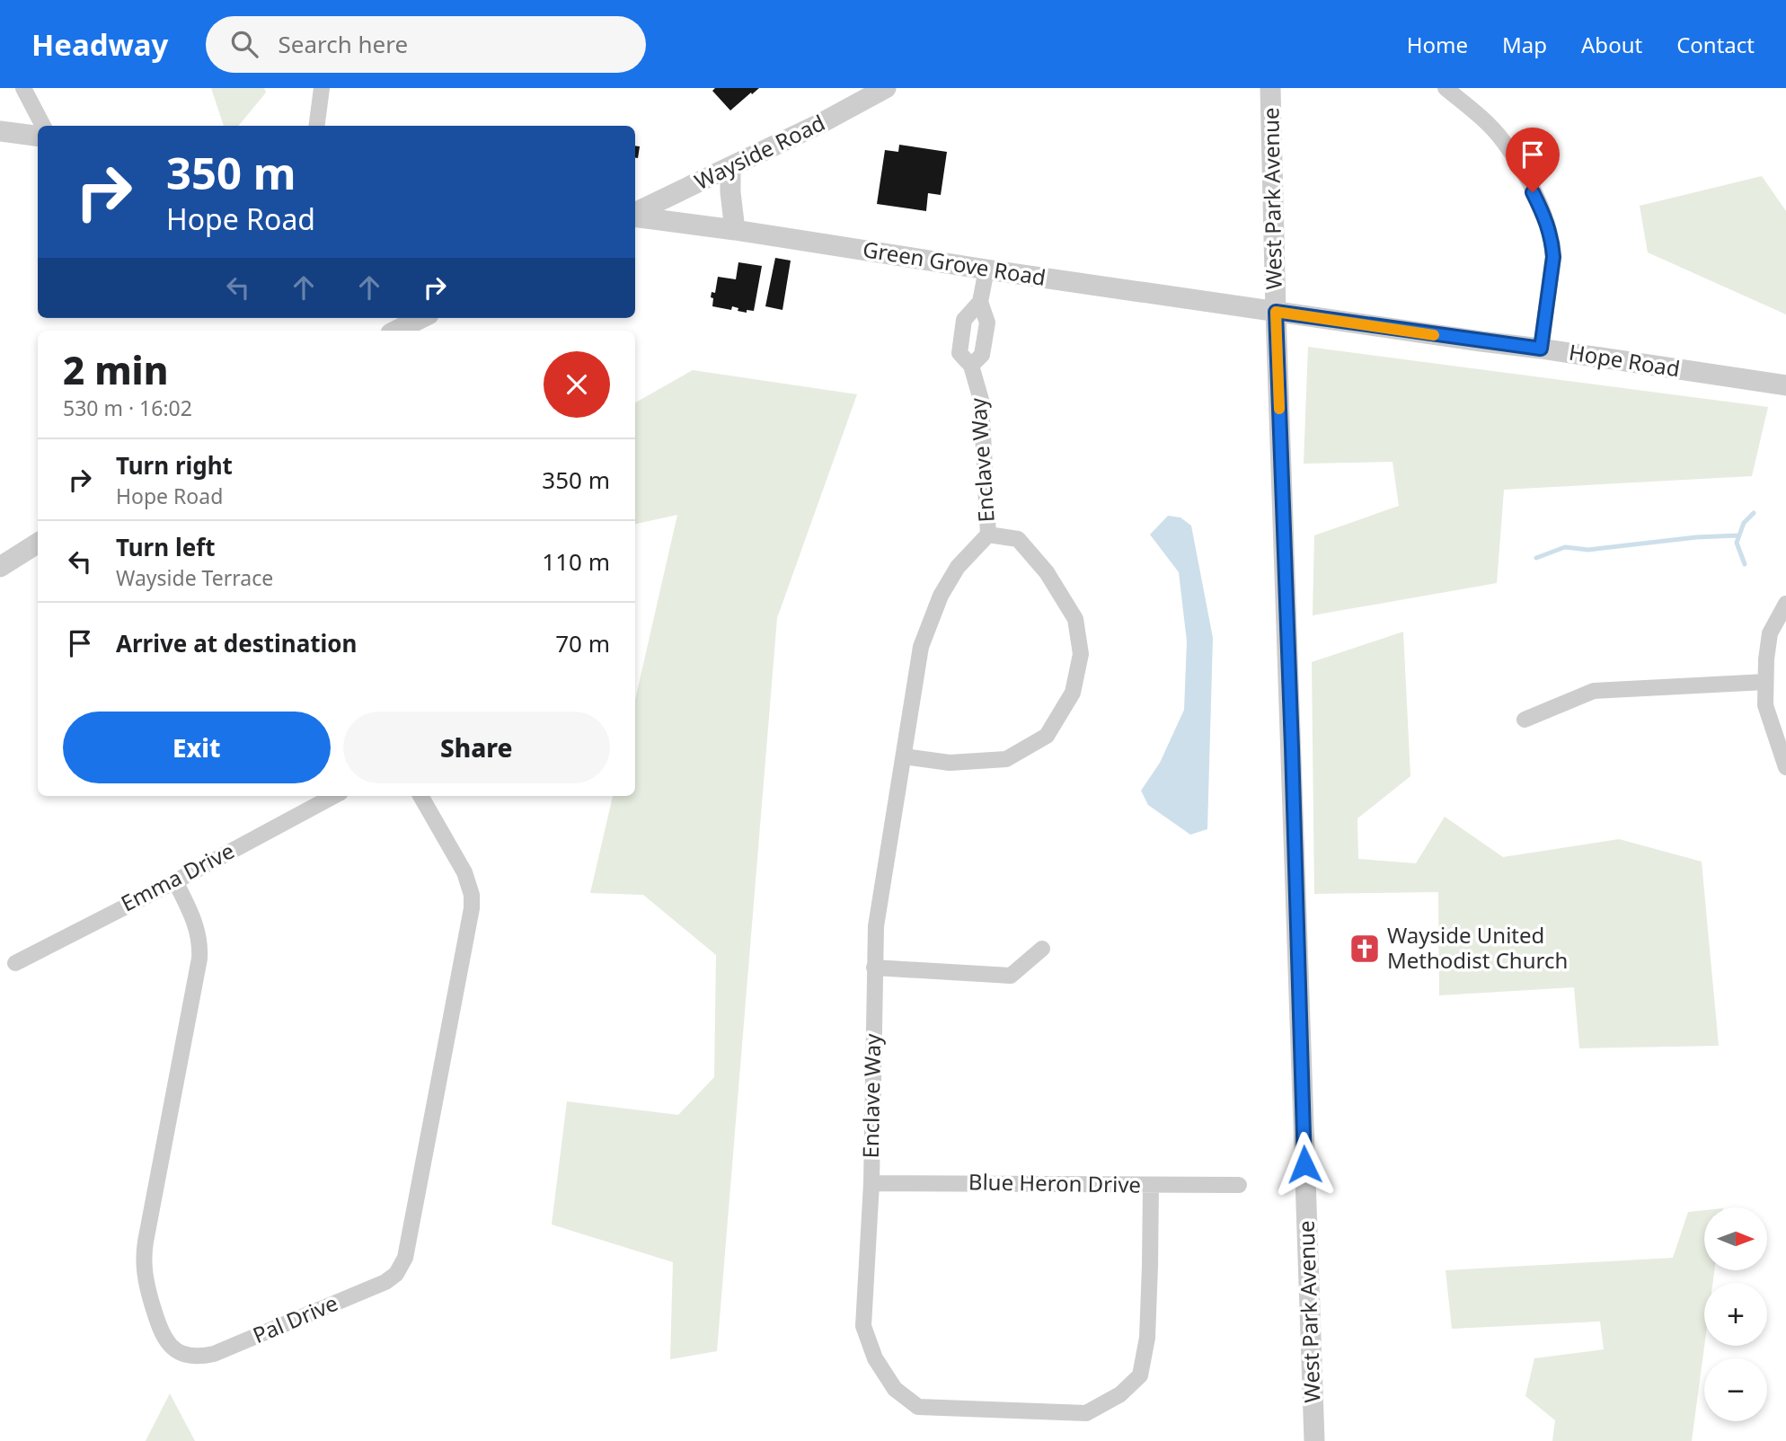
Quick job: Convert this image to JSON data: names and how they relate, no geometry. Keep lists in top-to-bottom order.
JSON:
{
  "streets": {
    "street": [
      "Wayside Road",
      "West Park Avenue",
      "Green Grove Road",
      "Hope Road",
      "Enclave Way",
      "Emma Drive",
      "Blue Heron Drive",
      "Pal Drive"
    ]
  },
  "crossings": [
    ["West Park Avenue", "Green Grove Road"],
    ["West Park Avenue", "Hope Road"],
    ["Green Grove Road", "Hope Road"],
    ["Green Grove Road", "Enclave Way"],
    ["Enclave Way", "Blue Heron Drive"],
    ["Emma Drive", "Pal Drive"]
  ],
  "places": {
    "church": ["Wayside United Methodist Church"]
  },
  "north": "right",
  "page": {
    "header": "Headway",
    "search": "Search here",
    "nav": [
      "Home",
      "Map",
      "About",
      "Contact"
    ],
    "turn": ["350 m", "Hope Road"],
    "heading": ["2 min", "530 m · 16:02"],
    "list": [
      {
        "name": "Turn right",
        "note": "Hope Road",
        "value": "350 m"
      },
      {
        "name": "Turn left",
        "note": "Wayside Terrace",
        "value": "110 m"
      },
      {
        "name": "Arrive at destination",
        "value": "70 m"
      }
    ],
    "buttons": ["Exit", "Share"],
    "map_buttons": ["+", "−"]
  }
}
